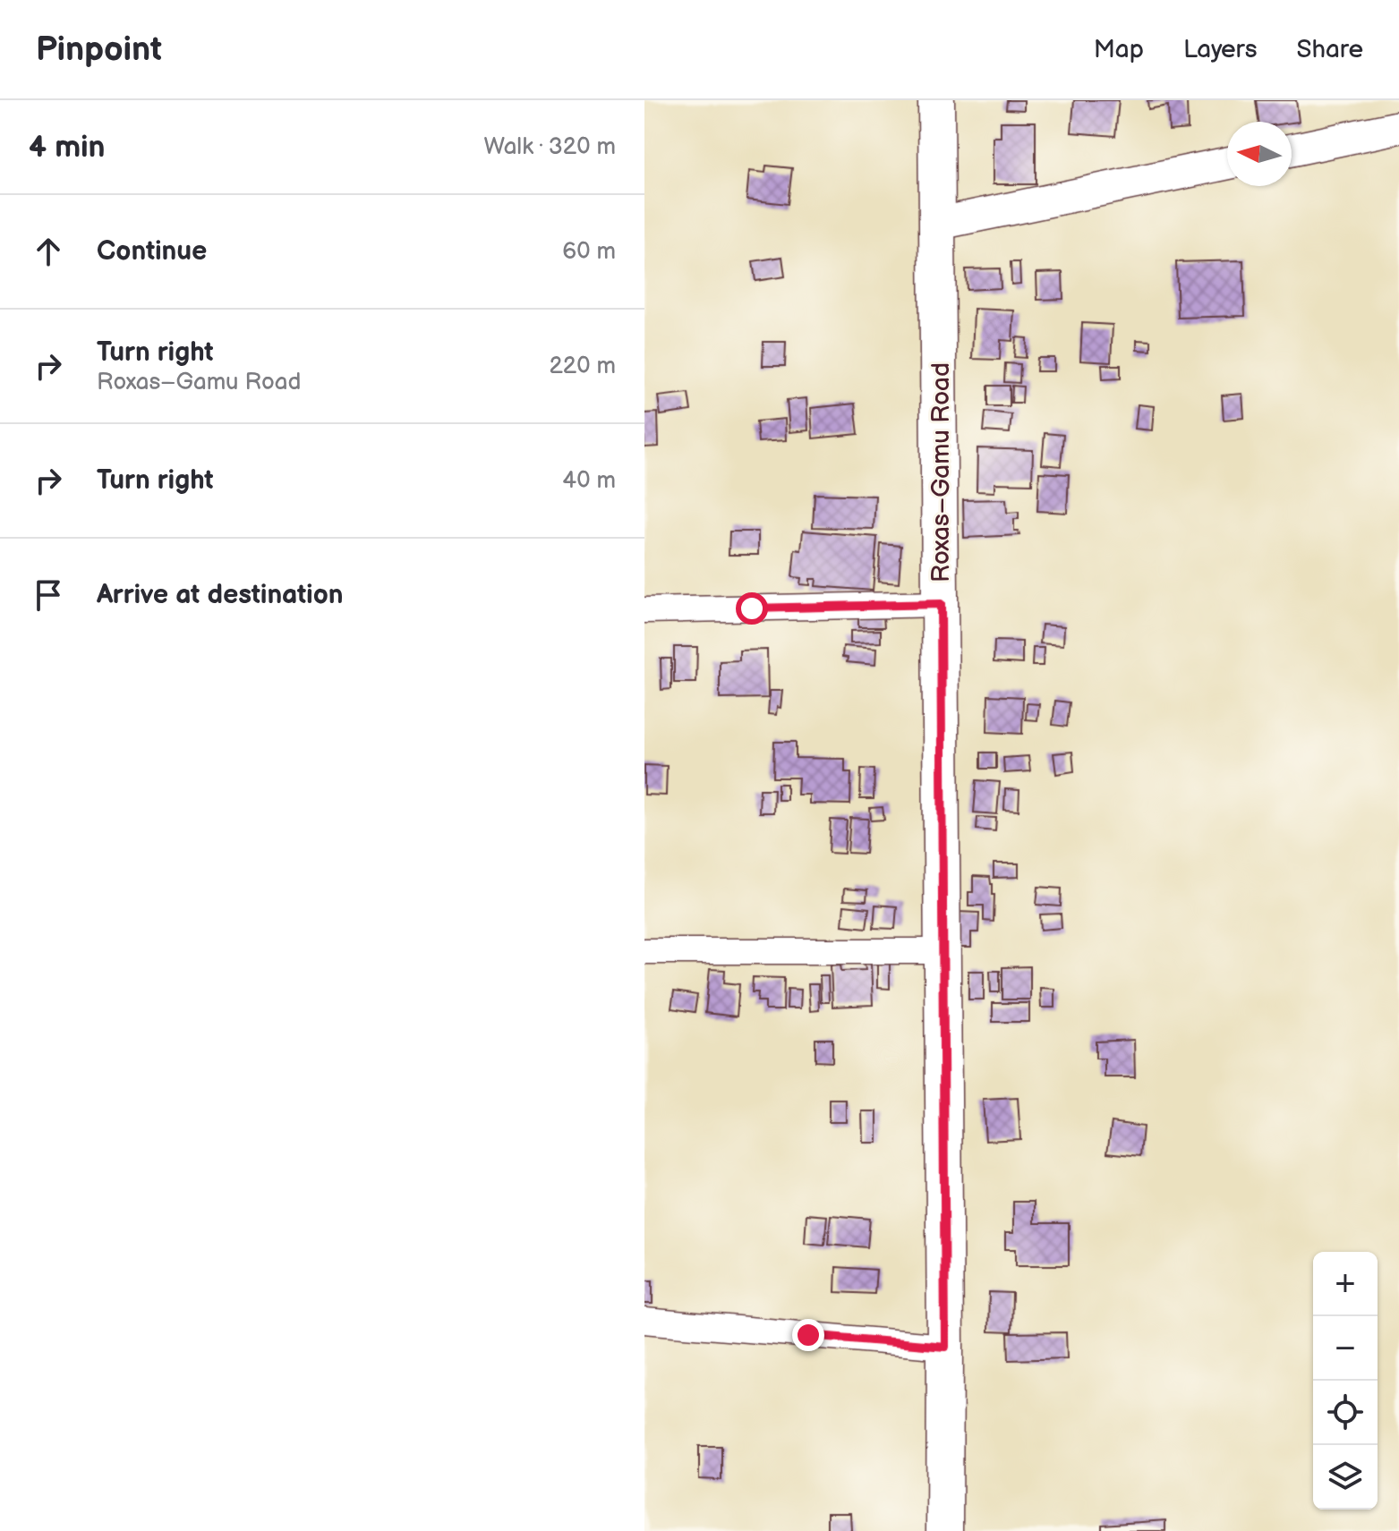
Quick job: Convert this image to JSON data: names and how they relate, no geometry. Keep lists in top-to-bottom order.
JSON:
{
  "streets": {
    "main road": ["Roxas–Gamu Road"]
  },
  "north": "left",
  "page": {
    "header": "Pinpoint",
    "nav": ["Map", "Layers", "Share"],
    "heading": ["4 min", "Walk · 320 m"],
    "list": [
      ["Continue", "60 m"],
      ["Turn right", "Roxas–Gamu Road", "220 m"],
      ["Turn right", "40 m"],
      "Arrive at destination"
    ],
    "map_buttons": ["+", "−"]
  }
}
